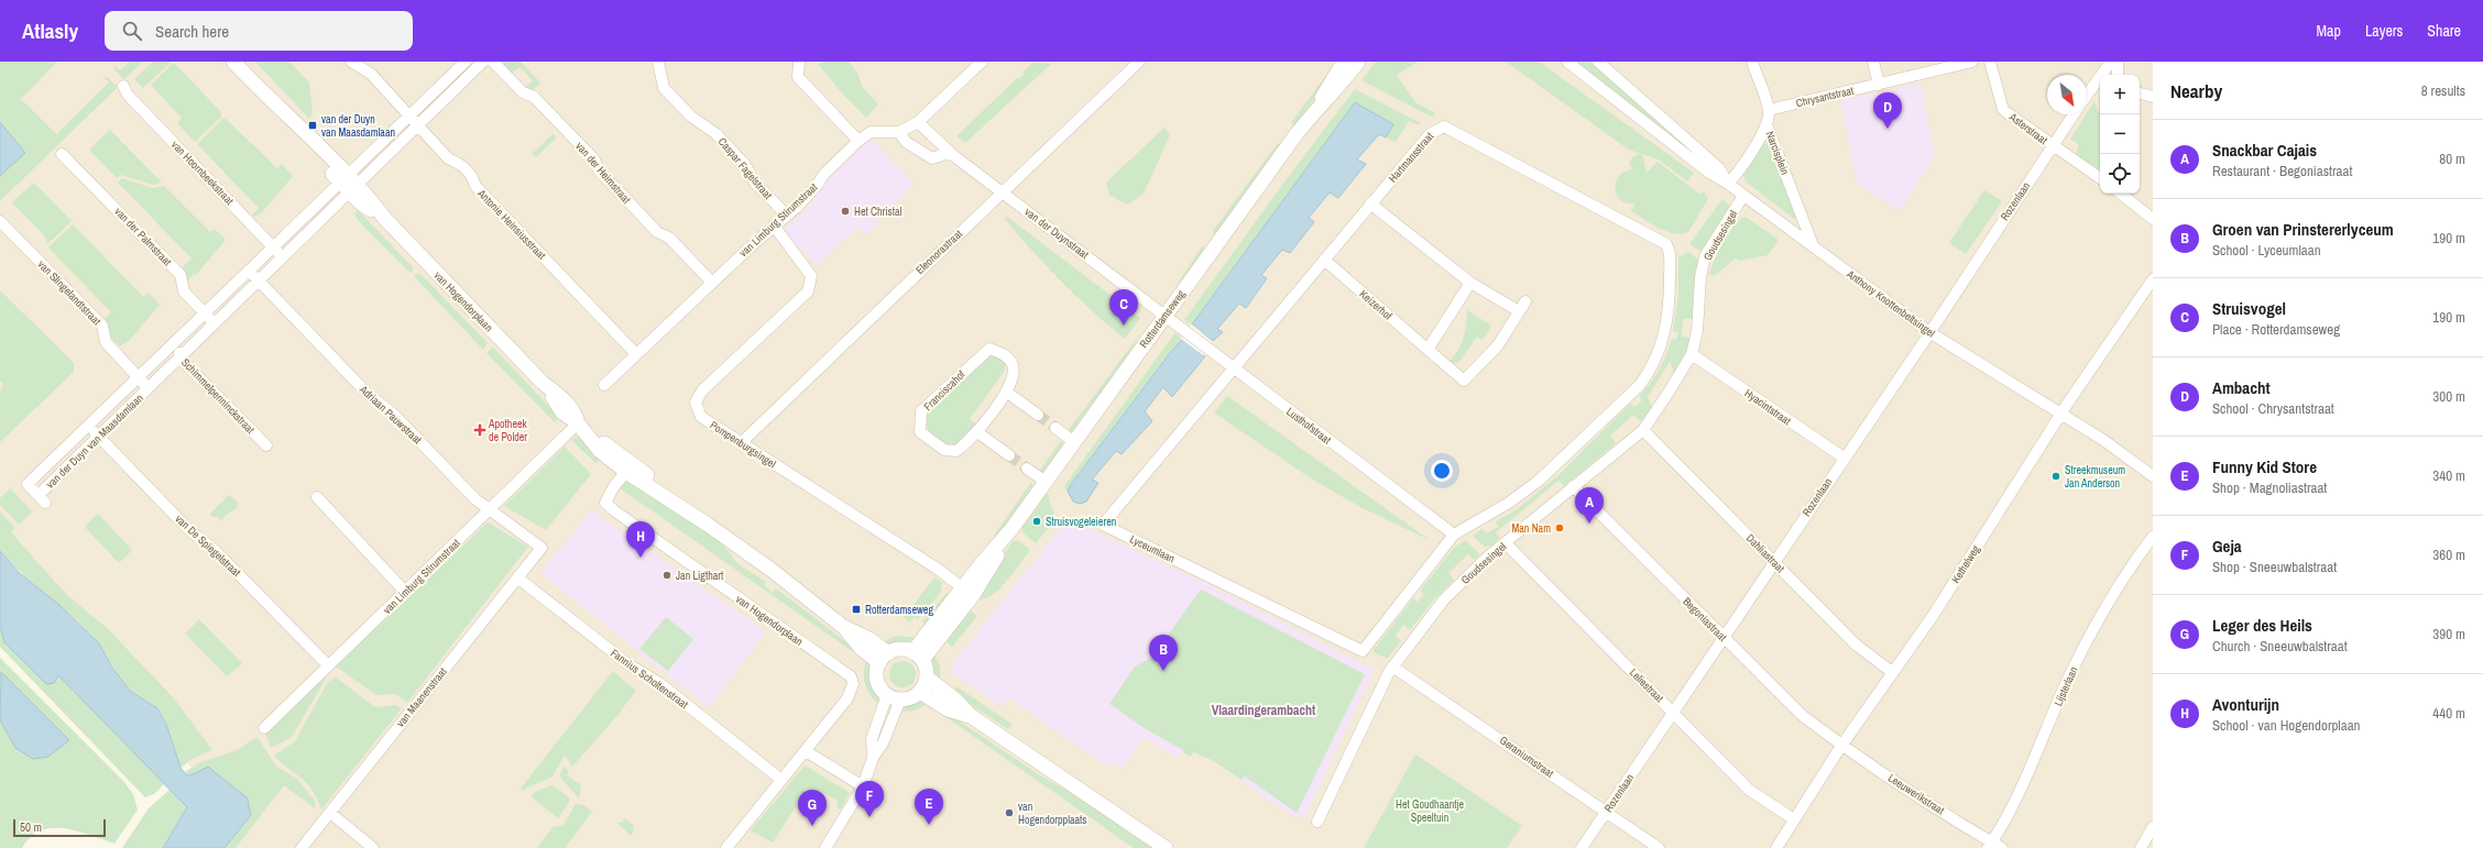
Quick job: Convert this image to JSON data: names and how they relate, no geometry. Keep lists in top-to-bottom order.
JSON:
{
  "streets": {
    "street": [
      "Chrysantstraat",
      "Asterstraat",
      "Narcisplein",
      "Hartmansstraat",
      "Caspar Fagelstraat",
      "van Hoornbeekstraat",
      "van der Heimstraat",
      "Rozenlaan",
      "van Limburg Stirumstraat",
      "Antonie Heinsiusstraat",
      "van der Duynstraat",
      "Goudsesingel",
      "van der Palmstraat",
      "Eleonorastraat",
      "van Slingelandtstraat",
      "van Hogendorplaan",
      "Anthony Knottenbeltsingel",
      "Keizerhof",
      "Rotterdamseweg",
      "Franciscahof",
      "Schimmelpenninckstraat",
      "Hyacintstraat",
      "Adriaan Pauwstraat",
      "Lusthofstraat",
      "van der Duyn van Maasdamlaan",
      "Pompenburgsingel",
      "van De Spiegelstraat",
      "Lyceumlaan",
      "Dahliastraat",
      "Kethelweg",
      "Begoniastraat",
      "Fannius Scholtenstraat",
      "Leliestraat",
      "Lijsterlaan",
      "van Maanenstraat",
      "Geraniumstraat",
      "Leeuwerikstraat"
    ]
  },
  "crossings": [
    ["Asterstraat", "Rozenlaan"],
    ["Narcisplein", "Anthony Knottenbeltsingel"],
    ["Hartmansstraat", "Keizerhof"],
    ["Hartmansstraat", "Lusthofstraat"],
    ["Hartmansstraat", "Lyceumlaan"],
    ["Caspar Fagelstraat", "van Limburg Stirumstraat"],
    ["van Hoornbeekstraat", "van der Duyn van Maasdamlaan"],
    ["van der Heimstraat", "van Limburg Stirumstraat"],
    ["Rozenlaan", "Anthony Knottenbeltsingel"],
    ["Rozenlaan", "Hyacintstraat"],
    ["Rozenlaan", "Dahliastraat"],
    ["Rozenlaan", "Begoniastraat"],
    ["Rozenlaan", "Leliestraat"],
    ["Rozenlaan", "Geraniumstraat"],
    ["van Limburg Stirumstraat", "Antonie Heinsiusstraat"],
    ["van Limburg Stirumstraat", "van der Duynstraat"],
    ["van Limburg Stirumstraat", "van Hogendorplaan"],
    ["van Limburg Stirumstraat", "Adriaan Pauwstraat"],
    ["van Limburg Stirumstraat", "Pompenburgsingel"],
    ["van Limburg Stirumstraat", "van De Spiegelstraat"],
    ["Antonie Heinsiusstraat", "van der Duyn van Maasdamlaan"],
    ["van der Duynstraat", "Eleonorastraat"],
    ["van der Duynstraat", "Rotterdamseweg"],
    ["van der Duynstraat", "Lusthofstraat"],
    ["Goudsesingel", "Anthony Knottenbeltsingel"],
    ["Goudsesingel", "Hyacintstraat"],
    ["Goudsesingel", "Dahliastraat"],
    ["Goudsesingel", "Begoniastraat"],
    ["Goudsesingel", "Leliestraat"],
    ["Goudsesingel", "Geraniumstraat"],
    ["van der Palmstraat", "van der Duyn van Maasdamlaan"],
    ["Eleonorastraat", "Pompenburgsingel"],
    ["van Slingelandtstraat", "van der Duyn van Maasdamlaan"],
    ["van Hogendorplaan", "Rotterdamseweg"],
    ["van Hogendorplaan", "van der Duyn van Maasdamlaan"],
    ["Anthony Knottenbeltsingel", "Kethelweg"],
    ["Rotterdamseweg", "Lusthofstraat"],
    ["Rotterdamseweg", "Pompenburgsingel"],
    ["Schimmelpenninckstraat", "van der Duyn van Maasdamlaan"],
    ["Adriaan Pauwstraat", "van der Duyn van Maasdamlaan"],
    ["Adriaan Pauwstraat", "van Maanenstraat"],
    ["Lusthofstraat", "Lyceumlaan"],
    ["van der Duyn van Maasdamlaan", "van De Spiegelstraat"],
    ["Dahliastraat", "Kethelweg"],
    ["Kethelweg", "Begoniastraat"],
    ["Kethelweg", "Leliestraat"],
    ["Kethelweg", "Leeuwerikstraat"],
    ["Begoniastraat", "Leeuwerikstraat"],
    ["Fannius Scholtenstraat", "van Maanenstraat"],
    ["Lijsterlaan", "Leeuwerikstraat"]
  ],
  "districts": ["Vlaardingerambacht"],
  "parks": ["Het Goudhaantje Speeltuin"],
  "places": {
    "transit": ["van der Duyn van Maasdamlaan", "Rotterdamseweg"],
    "other": [
      "Het Christal",
      "Streekmuseum Jan Anderson",
      "Struisvogeleieren",
      "Man Nam",
      "Jan Ligthart",
      "van Hogendorpplaats"
    ],
    "health": ["Apotheek de Polder"]
  },
  "scale_bar": "50 m",
  "north": "bottom right",
  "page": {
    "header": "Atlasly",
    "search": "Search here",
    "nav": ["Map", "Layers", "Share"],
    "heading": ["Nearby", "8 results"],
    "map_buttons": ["+", "−"],
    "pins": [
      "D",
      "C",
      "A",
      "H",
      "B",
      "F",
      "E",
      "G"
    ],
    "list": [
      {
        "mark": "A",
        "name": "Snackbar Cajais",
        "note": "Restaurant · Begoniastraat",
        "value": "80 m"
      },
      {
        "mark": "B",
        "name": "Groen van Prinstererlyceum",
        "note": "School · Lyceumlaan",
        "value": "190 m"
      },
      {
        "mark": "C",
        "name": "Struisvogel",
        "note": "Place · Rotterdamseweg",
        "value": "190 m"
      },
      {
        "mark": "D",
        "name": "Ambacht",
        "note": "School · Chrysantstraat",
        "value": "300 m"
      },
      {
        "mark": "E",
        "name": "Funny Kid Store",
        "note": "Shop · Magnoliastraat",
        "value": "340 m"
      },
      {
        "mark": "F",
        "name": "Geja",
        "note": "Shop · Sneeuwbalstraat",
        "value": "360 m"
      },
      {
        "mark": "G",
        "name": "Leger des Heils",
        "note": "Church · Sneeuwbalstraat",
        "value": "390 m"
      },
      {
        "mark": "H",
        "name": "Avonturijn",
        "note": "School · van Hogendorplaan",
        "value": "440 m"
      }
    ],
    "scale": "50 m"
  }
}
